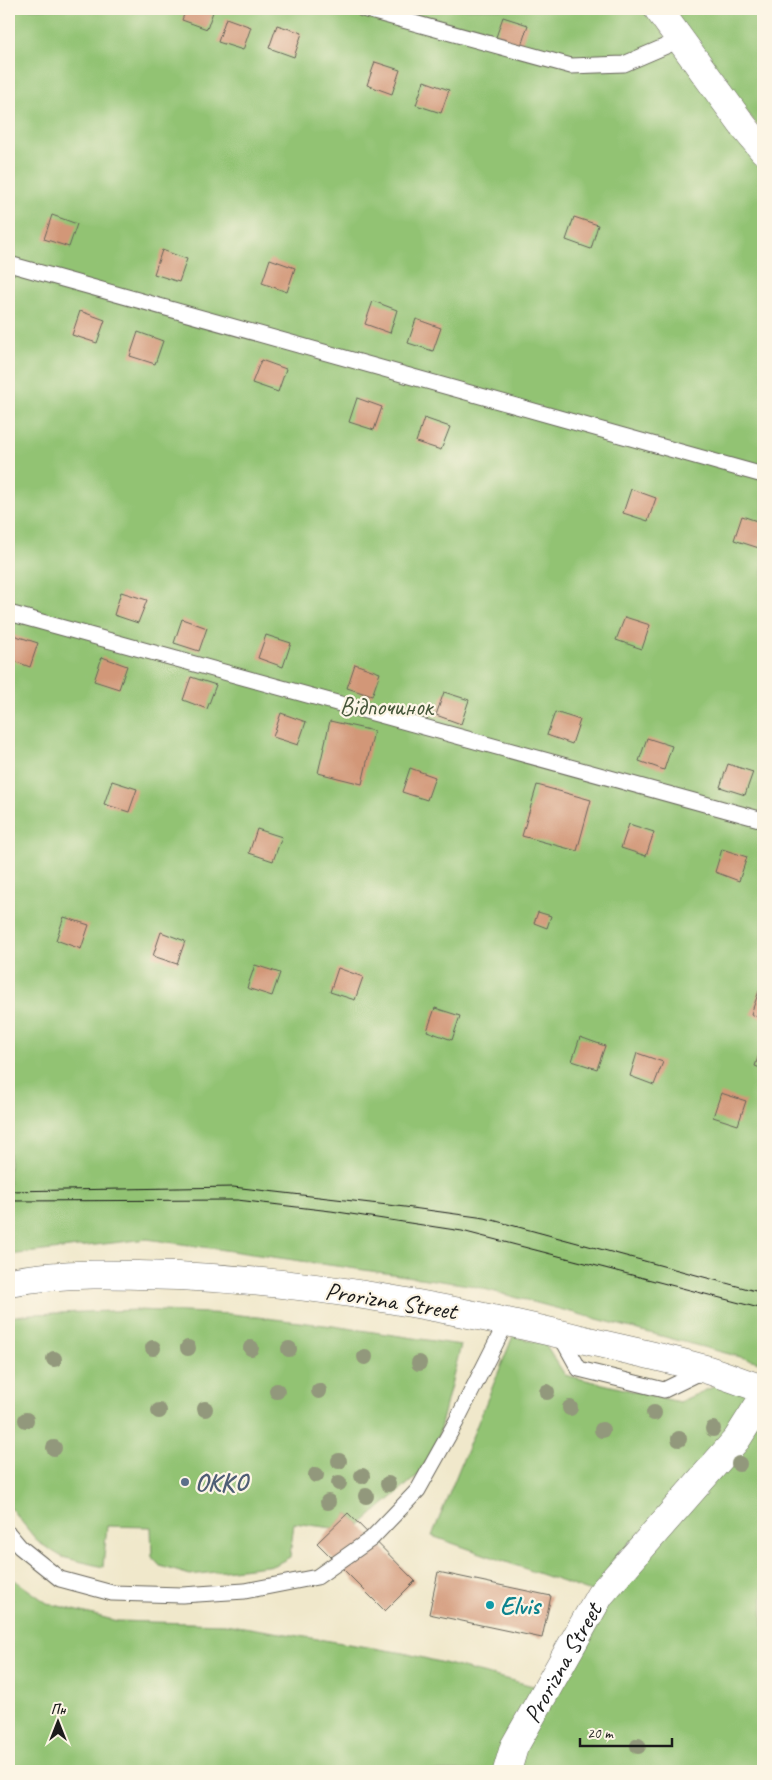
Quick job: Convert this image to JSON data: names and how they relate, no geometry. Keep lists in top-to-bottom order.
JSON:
{
  "streets": {
    "main road": ["Prorizna Street"]
  },
  "parks": ["Відпочинок"],
  "places": ["ОККО", "Elvis"],
  "scale_bar": "20 m",
  "north": "top"
}
